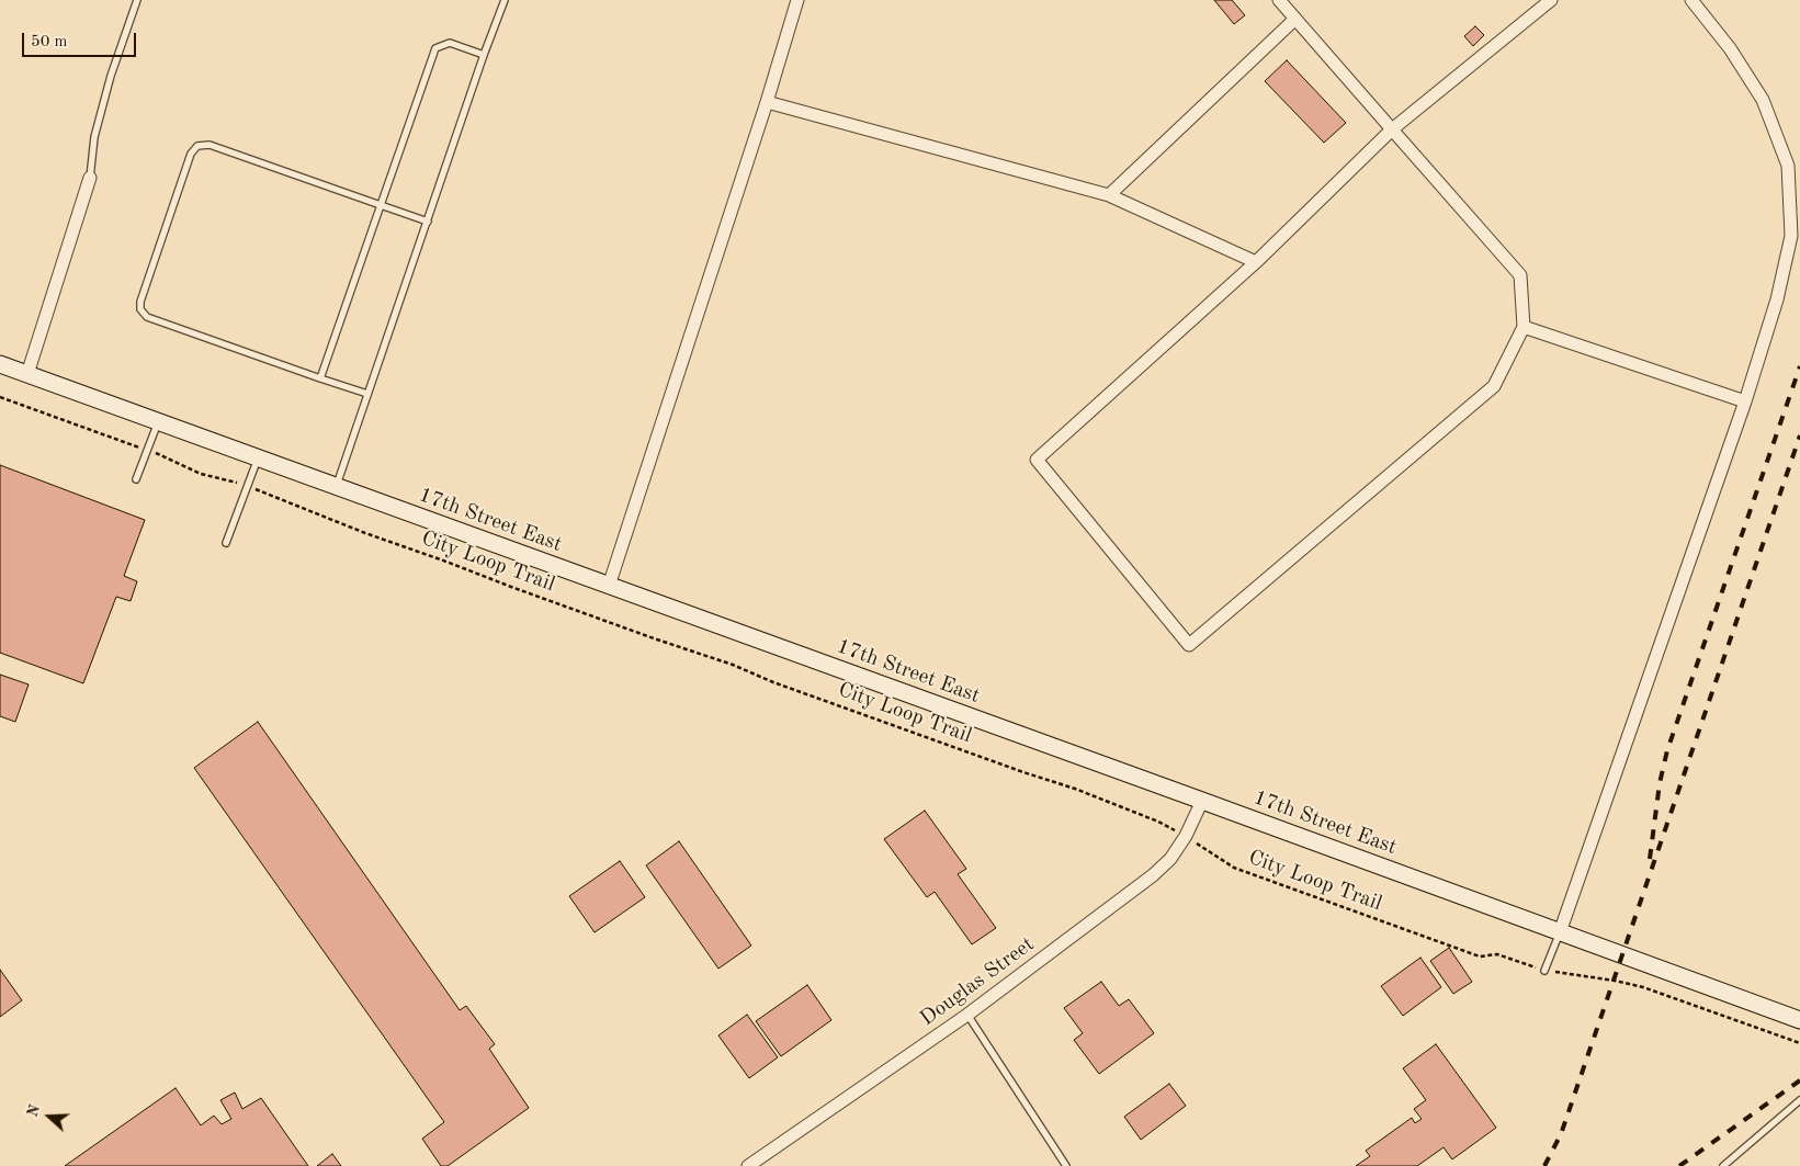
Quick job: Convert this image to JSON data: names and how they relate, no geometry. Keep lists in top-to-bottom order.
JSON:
{
  "streets": {
    "main road": ["17th Street East"],
    "street": ["Douglas Street"],
    "path": ["City Loop Trail"]
  },
  "crossings": [
    ["17th Street East", "Douglas Street"],
    ["City Loop Trail", "Douglas Street"]
  ],
  "scale_bar": "50 m",
  "north": "left"
}
